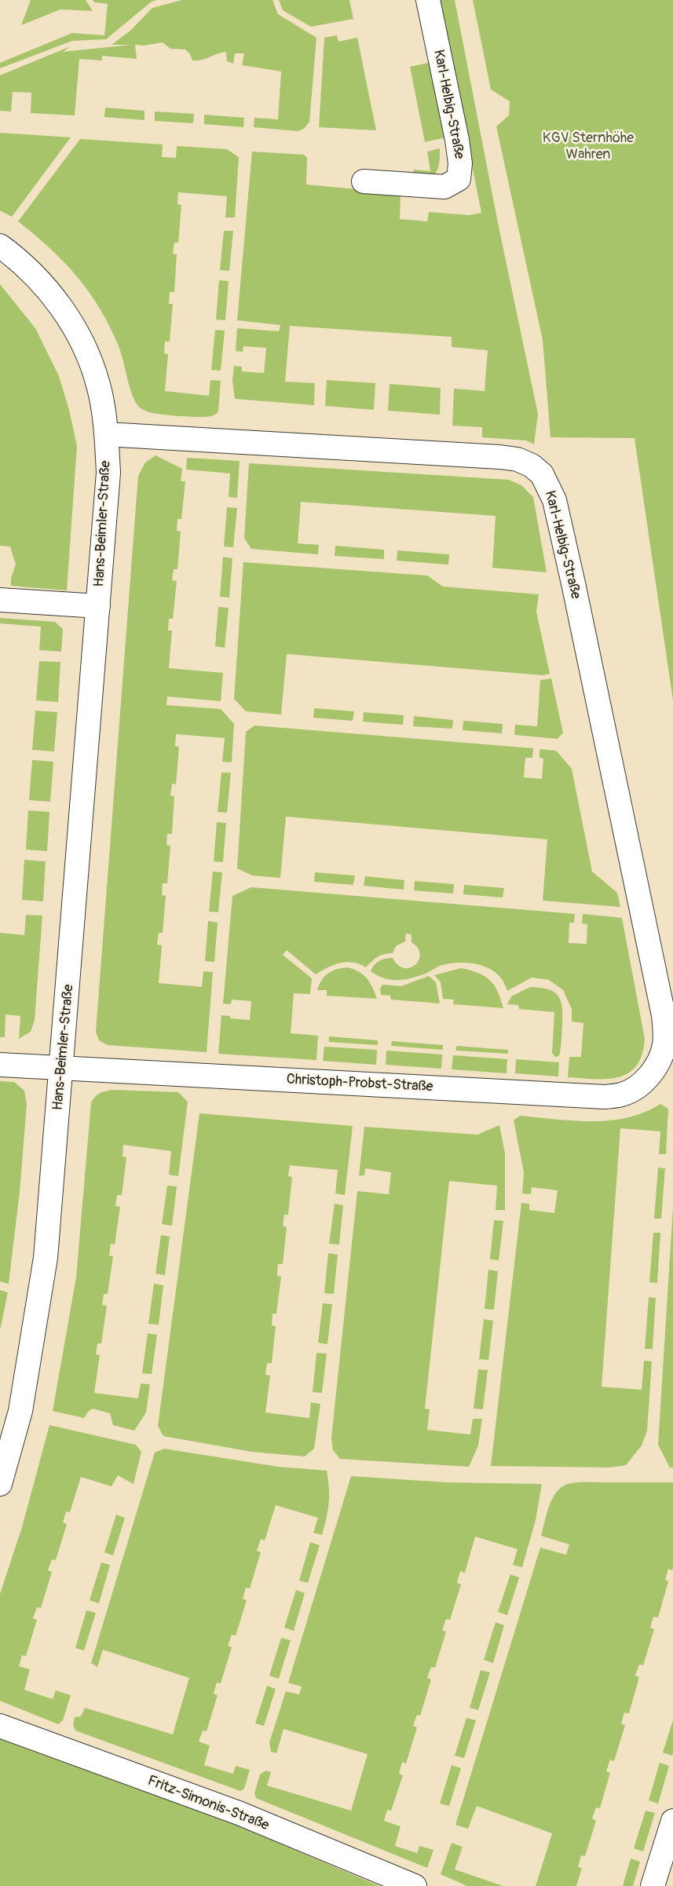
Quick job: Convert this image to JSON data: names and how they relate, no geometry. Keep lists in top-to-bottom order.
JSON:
{
  "streets": {
    "street": [
      "Karl-Helbig-Straße",
      "Hans-Beimler-Straße",
      "Christoph-Probst-Straße",
      "Fritz-Simonis-Straße"
    ]
  },
  "crossings": [
    ["Karl-Helbig-Straße", "Hans-Beimler-Straße"],
    ["Karl-Helbig-Straße", "Christoph-Probst-Straße"],
    ["Hans-Beimler-Straße", "Christoph-Probst-Straße"]
  ],
  "parks": ["KGV Sternhöhe Wahren"]
}
